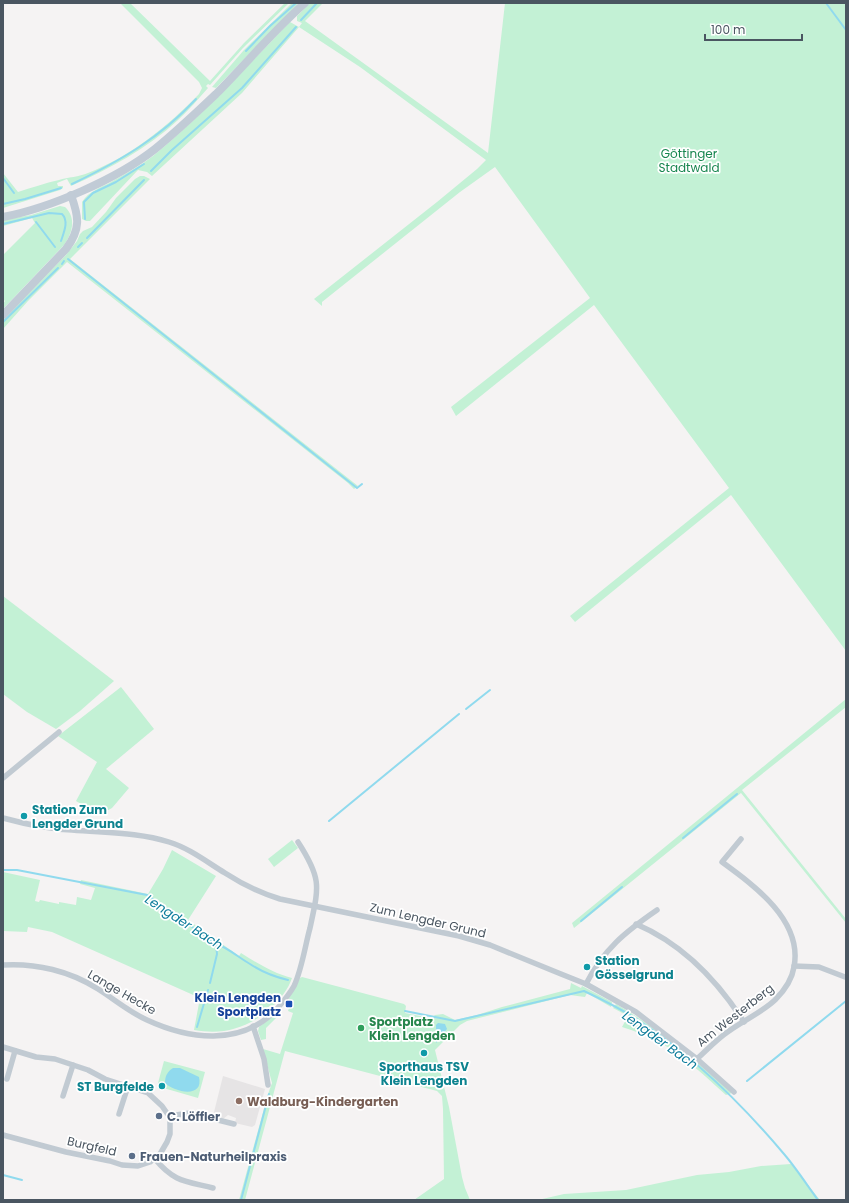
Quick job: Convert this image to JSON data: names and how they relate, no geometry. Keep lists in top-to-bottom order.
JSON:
{
  "streets": {
    "street": [
      "Zum Lengder Grund",
      "Lange Hecke",
      "Am Westerberg",
      "Burgfeld"
    ]
  },
  "crossings": [
    ["Zum Lengder Grund", "Lange Hecke"],
    ["Zum Lengder Grund", "Am Westerberg"]
  ],
  "water": ["Lengder Bach"],
  "parks": ["Göttinger Stadtwald"],
  "places": {
    "other": [
      "Station Zum Lengder Grund",
      "Station Gösselgrund",
      "Sportplatz Klein Lengden",
      "Sporthaus TSV Klein Lengden",
      "ST Burgfelde",
      "Waldburg-Kindergarten",
      "C. Löffler",
      "Frauen-Naturheilpraxis"
    ],
    "transit": ["Klein Lengden Sportplatz"]
  },
  "scale_bar": "100 m"
}
